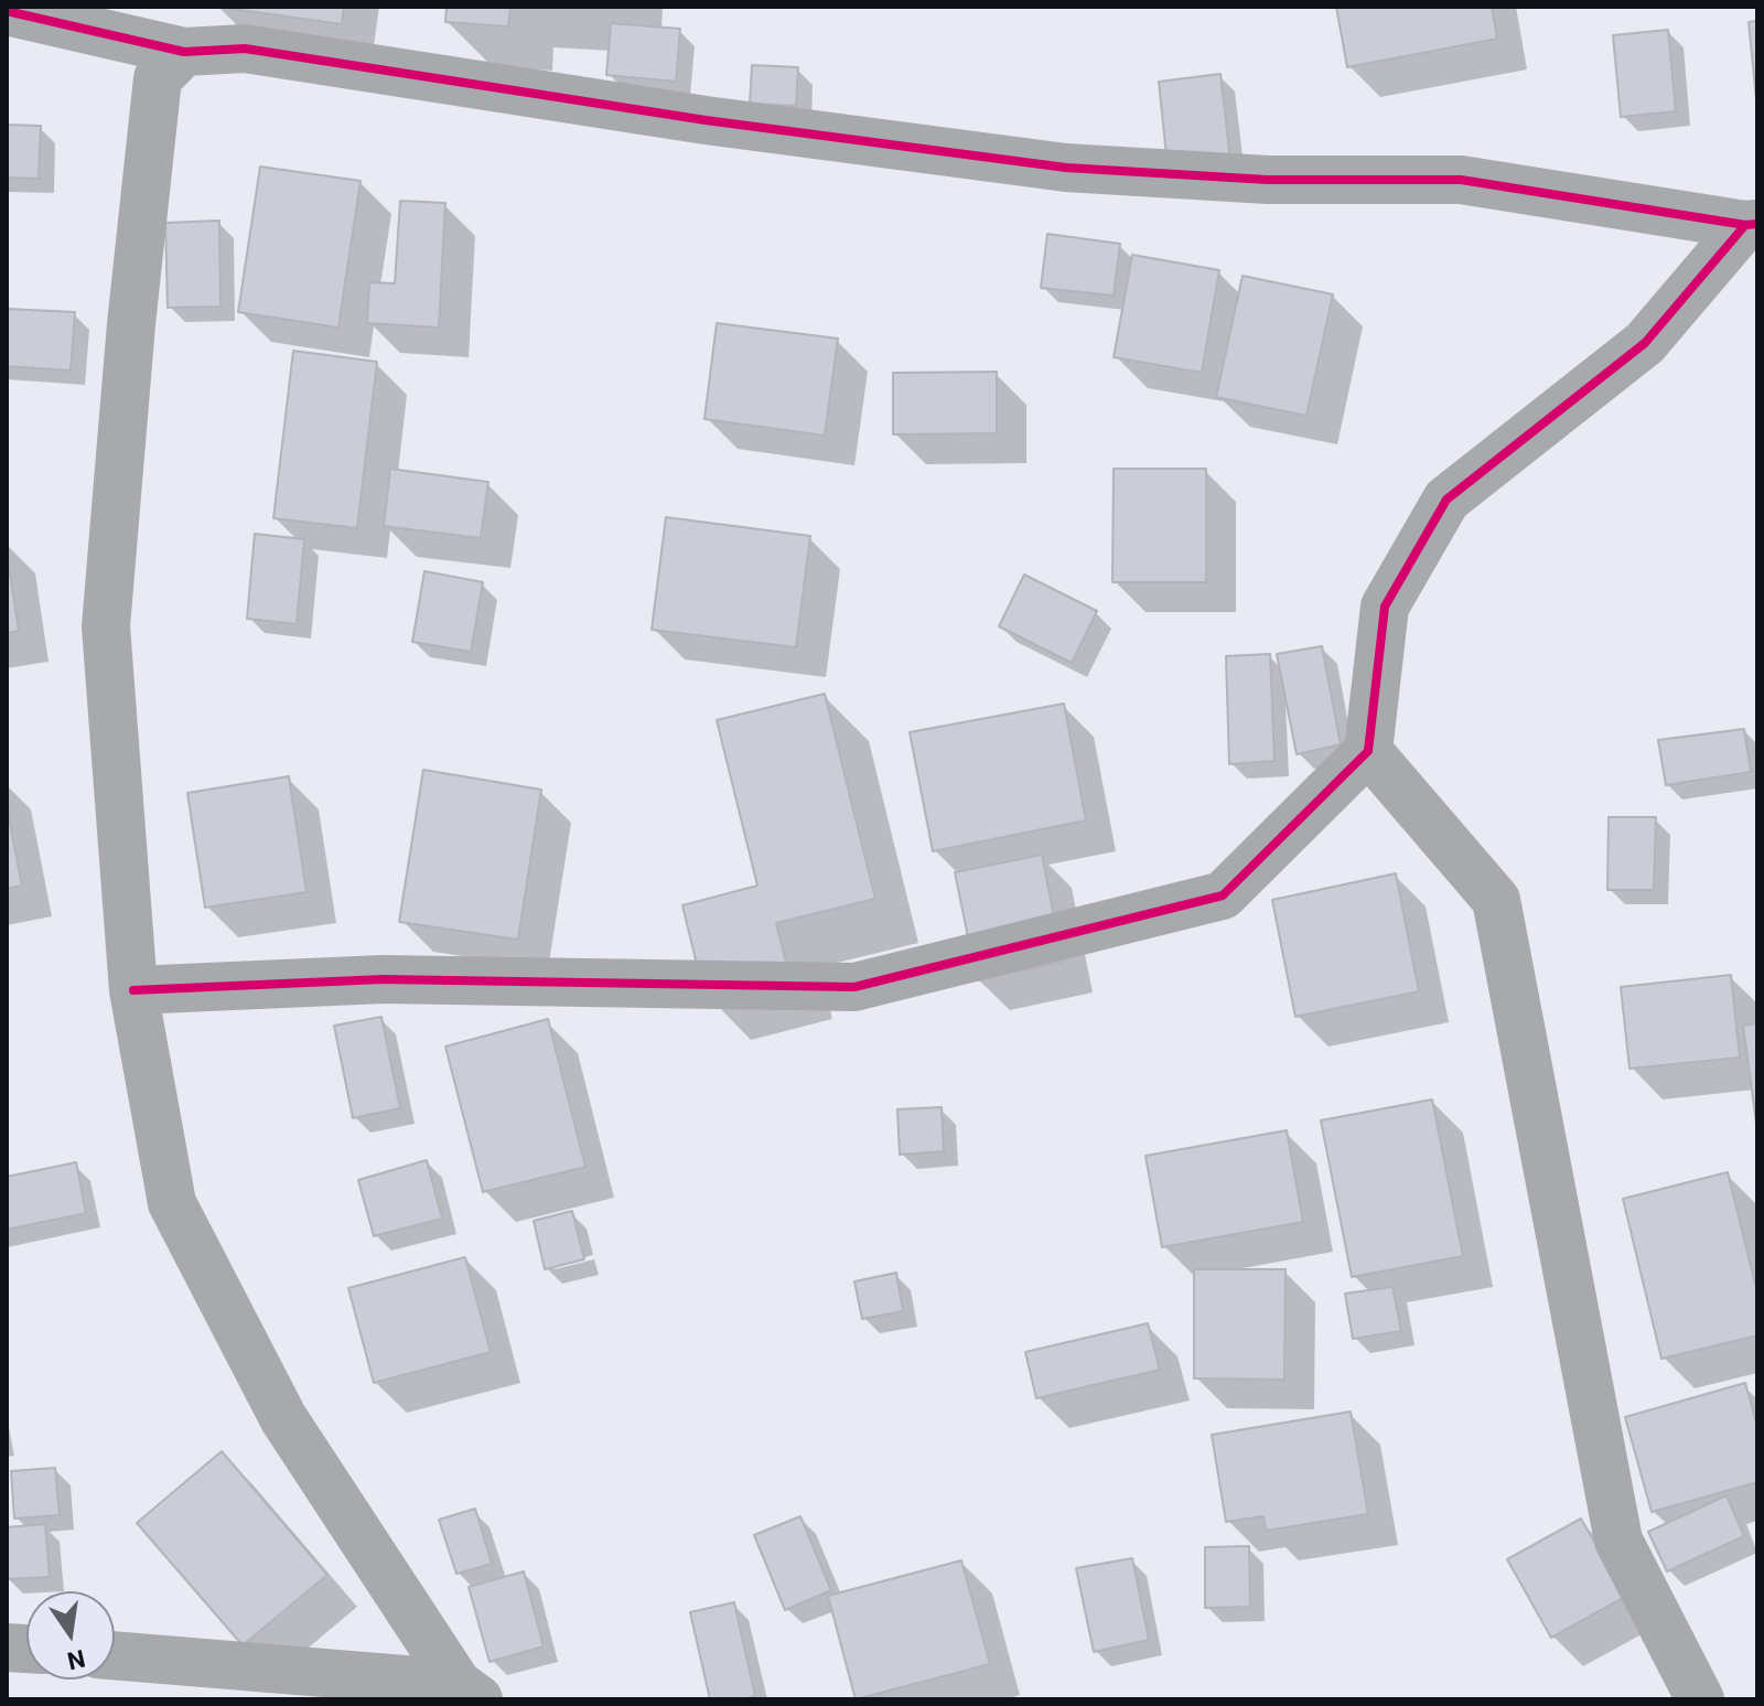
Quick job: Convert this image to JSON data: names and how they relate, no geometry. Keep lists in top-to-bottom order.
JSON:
{
  "north": "bottom"
}
